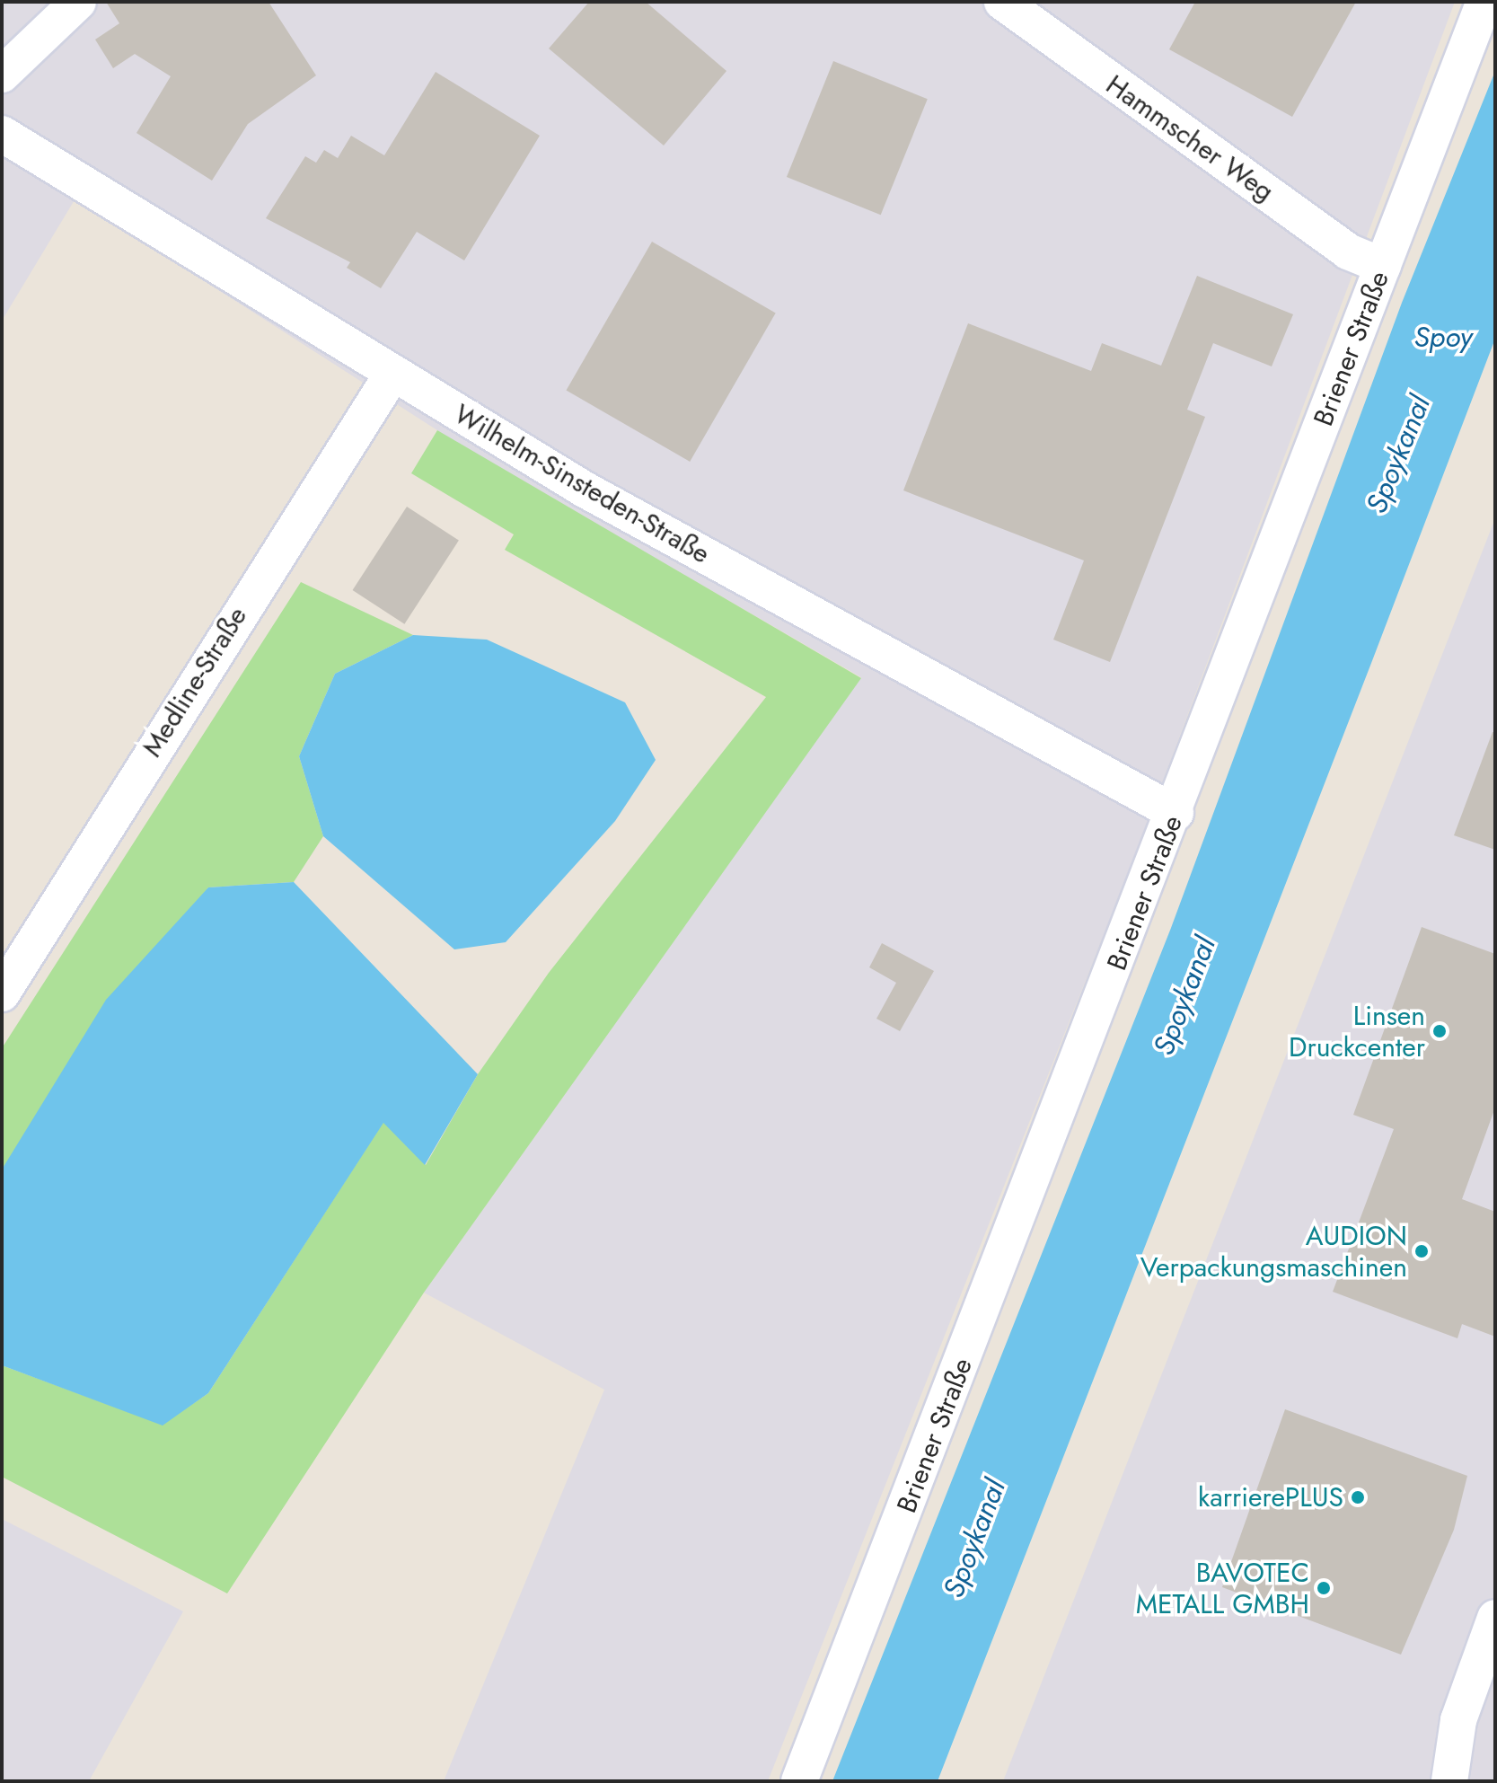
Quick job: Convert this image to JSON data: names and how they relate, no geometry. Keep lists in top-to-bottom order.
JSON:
{
  "streets": {
    "street": [
      "Hammscher Weg",
      "Briener Straße",
      "Wilhelm-Sinsteden-Straße",
      "Medline-Straße"
    ]
  },
  "crossings": [
    ["Hammscher Weg", "Briener Straße"],
    ["Briener Straße", "Wilhelm-Sinsteden-Straße"],
    ["Wilhelm-Sinsteden-Straße", "Medline-Straße"]
  ],
  "water": ["Spoy", "Spoykanal"],
  "places": [
    "Linsen Druckcenter",
    "AUDION Verpackungsmaschinen",
    "karrierePLUS",
    "BAVOTEC METALL GMBH"
  ]
}
